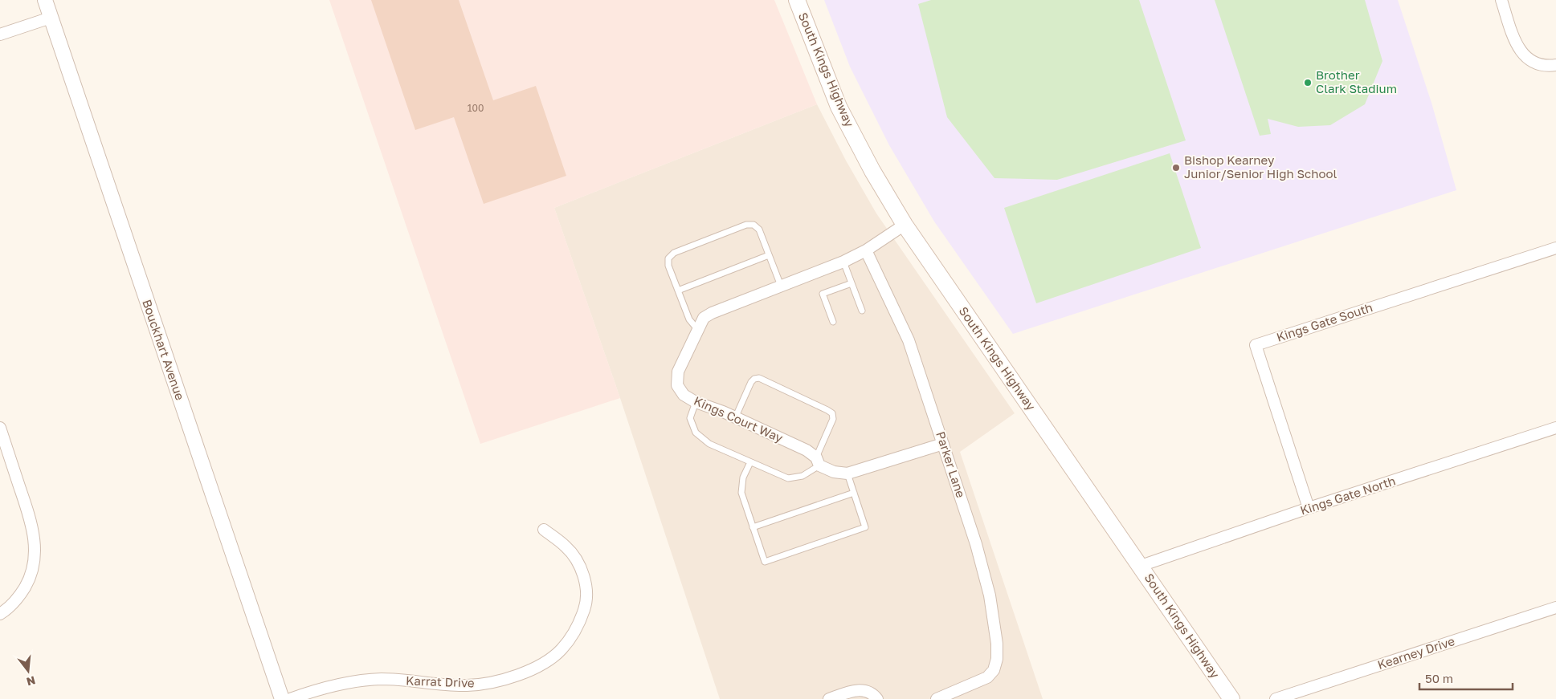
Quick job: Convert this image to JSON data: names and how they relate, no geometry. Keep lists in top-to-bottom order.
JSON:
{
  "streets": {
    "main road": ["South Kings Highway"],
    "street": [
      "Kings Gate South",
      "Bouckhart Avenue",
      "Kings Court Way",
      "Parker Lane",
      "Kings Gate North",
      "Kearney Drive",
      "Karrat Drive"
    ]
  },
  "crossings": [
    ["South Kings Highway", "Kings Gate North"],
    ["Kings Gate South", "Kings Gate North"],
    ["Kings Court Way", "Parker Lane"]
  ],
  "places": ["Brother Clark Stadium", "Bishop Kearney Junior/Senior High School"],
  "house_numbers": ["100"],
  "scale_bar": "50 m",
  "north": "bottom"
}
